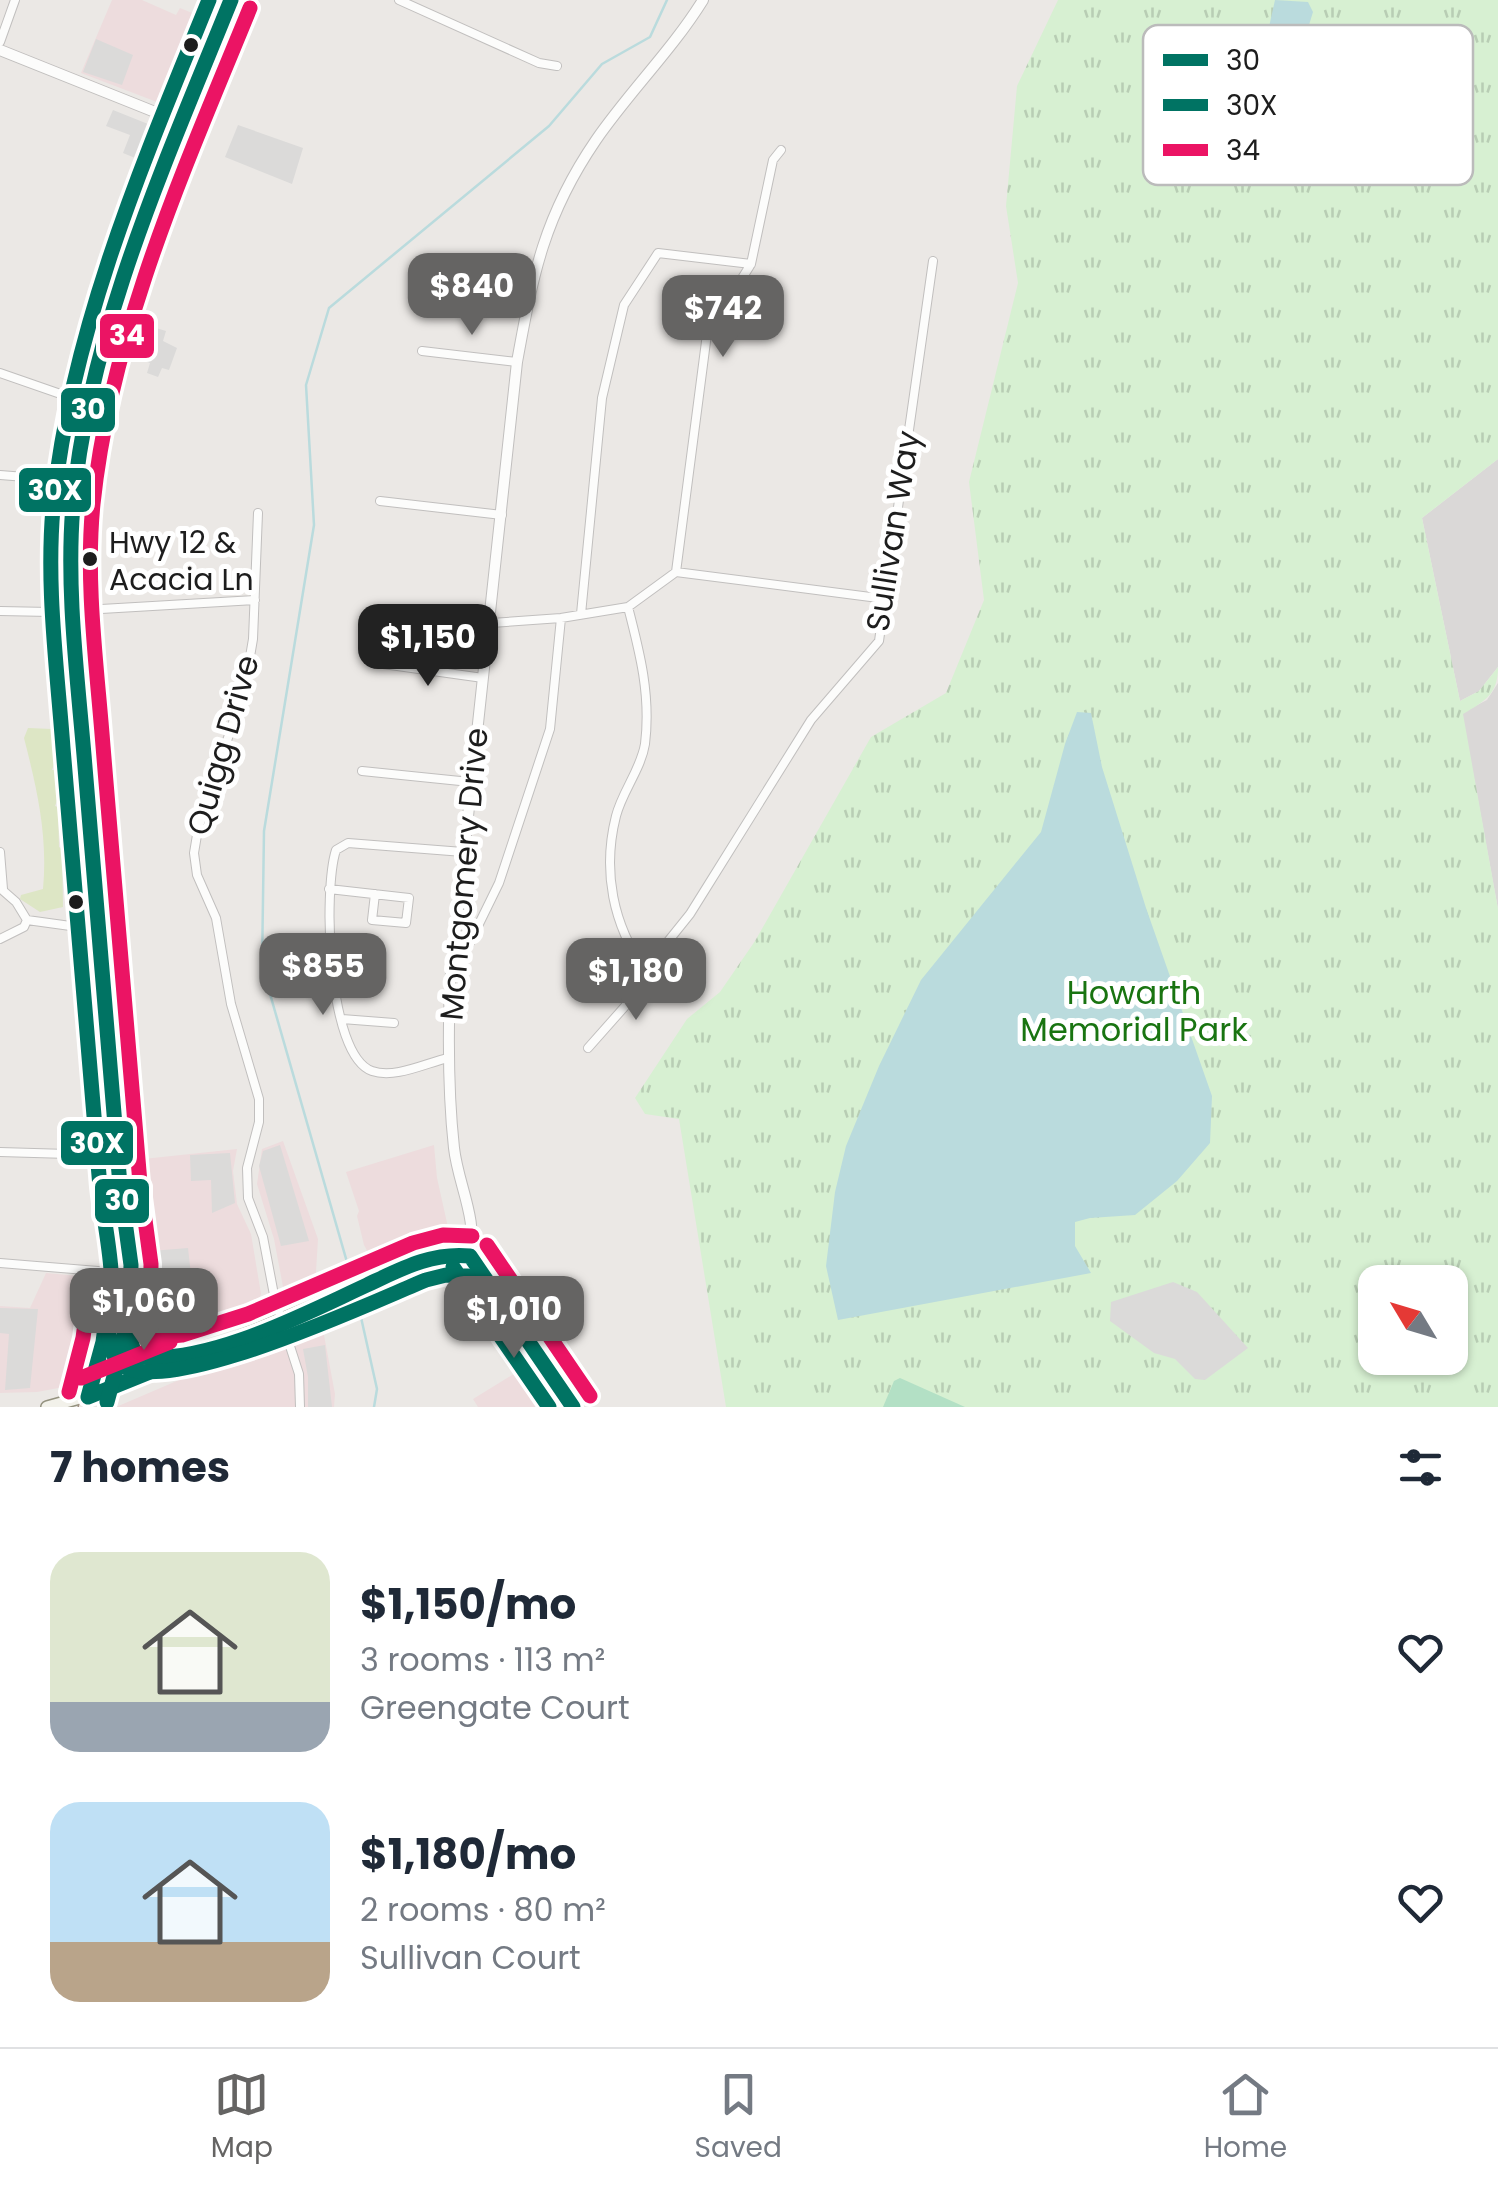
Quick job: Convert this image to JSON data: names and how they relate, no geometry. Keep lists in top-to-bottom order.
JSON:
{
  "streets": {
    "street": ["Sullivan Way", "Quigg Drive", "Montgomery Drive"]
  },
  "parks": ["Howarth Memorial Park"],
  "places": ["Hwy 12 & Acacia Ln"],
  "lines": ["transit line 30", "transit line 30X", "transit line 34"],
  "legend": ["30", "30X", "34"],
  "north": "top left",
  "page": {
    "price": [
      "$840",
      "$742",
      "$1,150",
      "$855",
      "$1,180",
      "$1,060",
      "$1,010"
    ],
    "heading": "7 homes",
    "list": [
      {
        "name": "$1,150/mo",
        "note": "3 rooms · 113 m² · Greengate Court"
      },
      {
        "name": "$1,180/mo",
        "note": "2 rooms · 80 m² · Sullivan Court"
      }
    ],
    "tabs": ["Map", "Saved", "Home"]
  }
}
